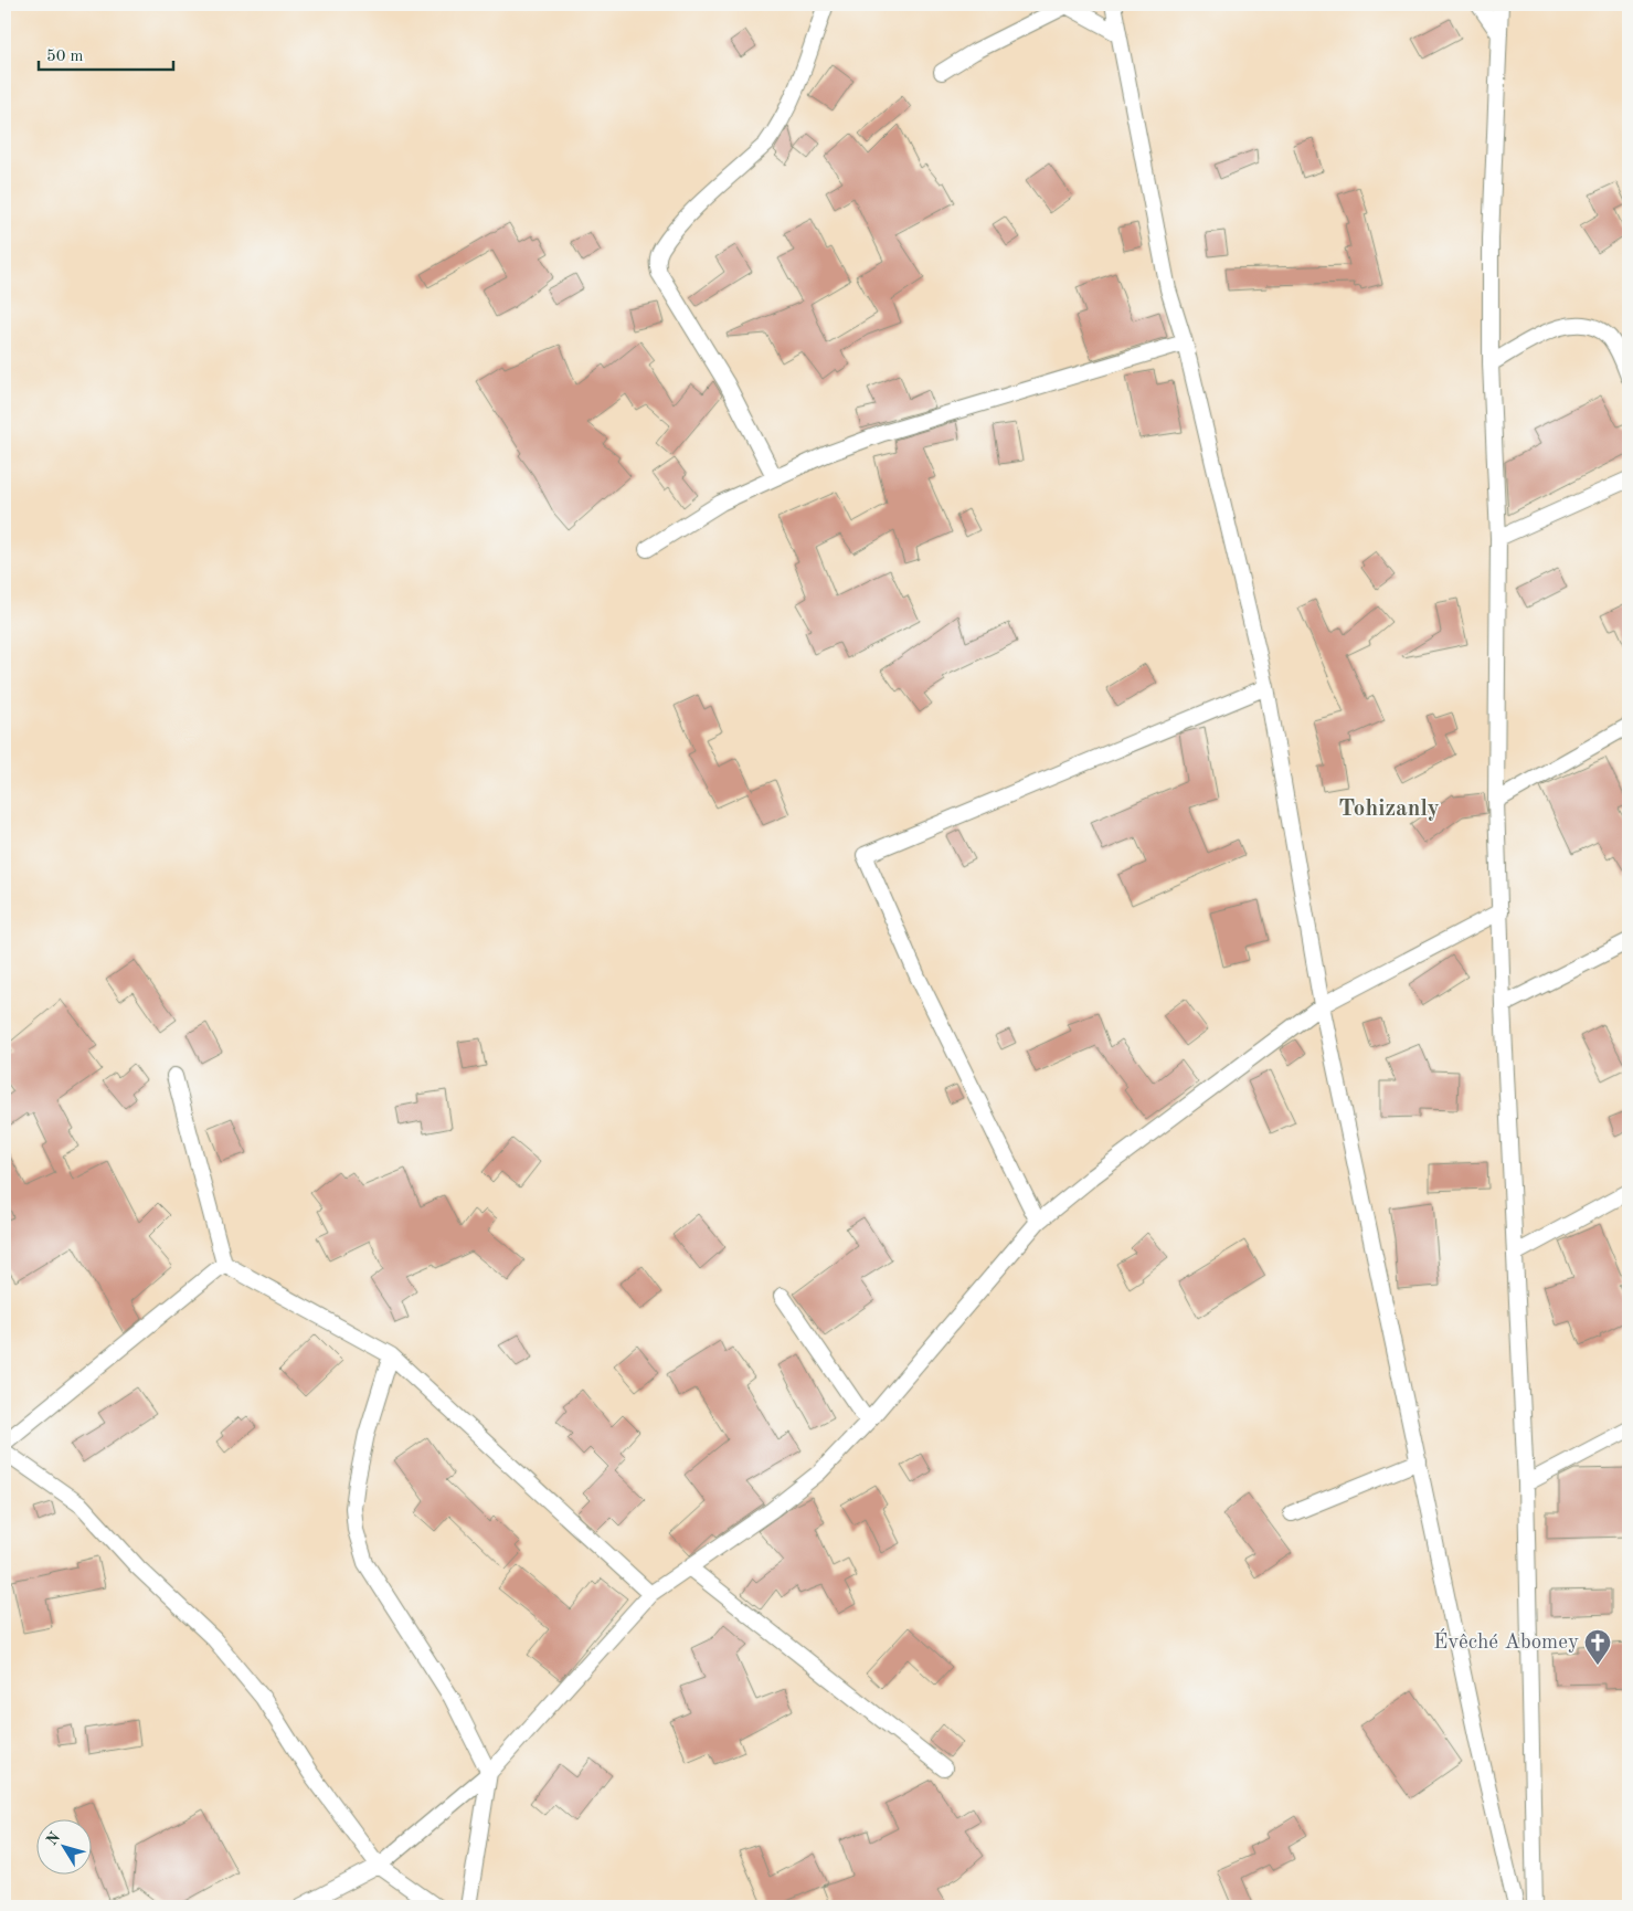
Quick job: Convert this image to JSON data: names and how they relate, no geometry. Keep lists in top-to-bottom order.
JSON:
{
  "districts": ["Tohizanly"],
  "places": {
    "church": ["Évêché Abomey"]
  },
  "scale_bar": "50 m",
  "north": "top left"
}
